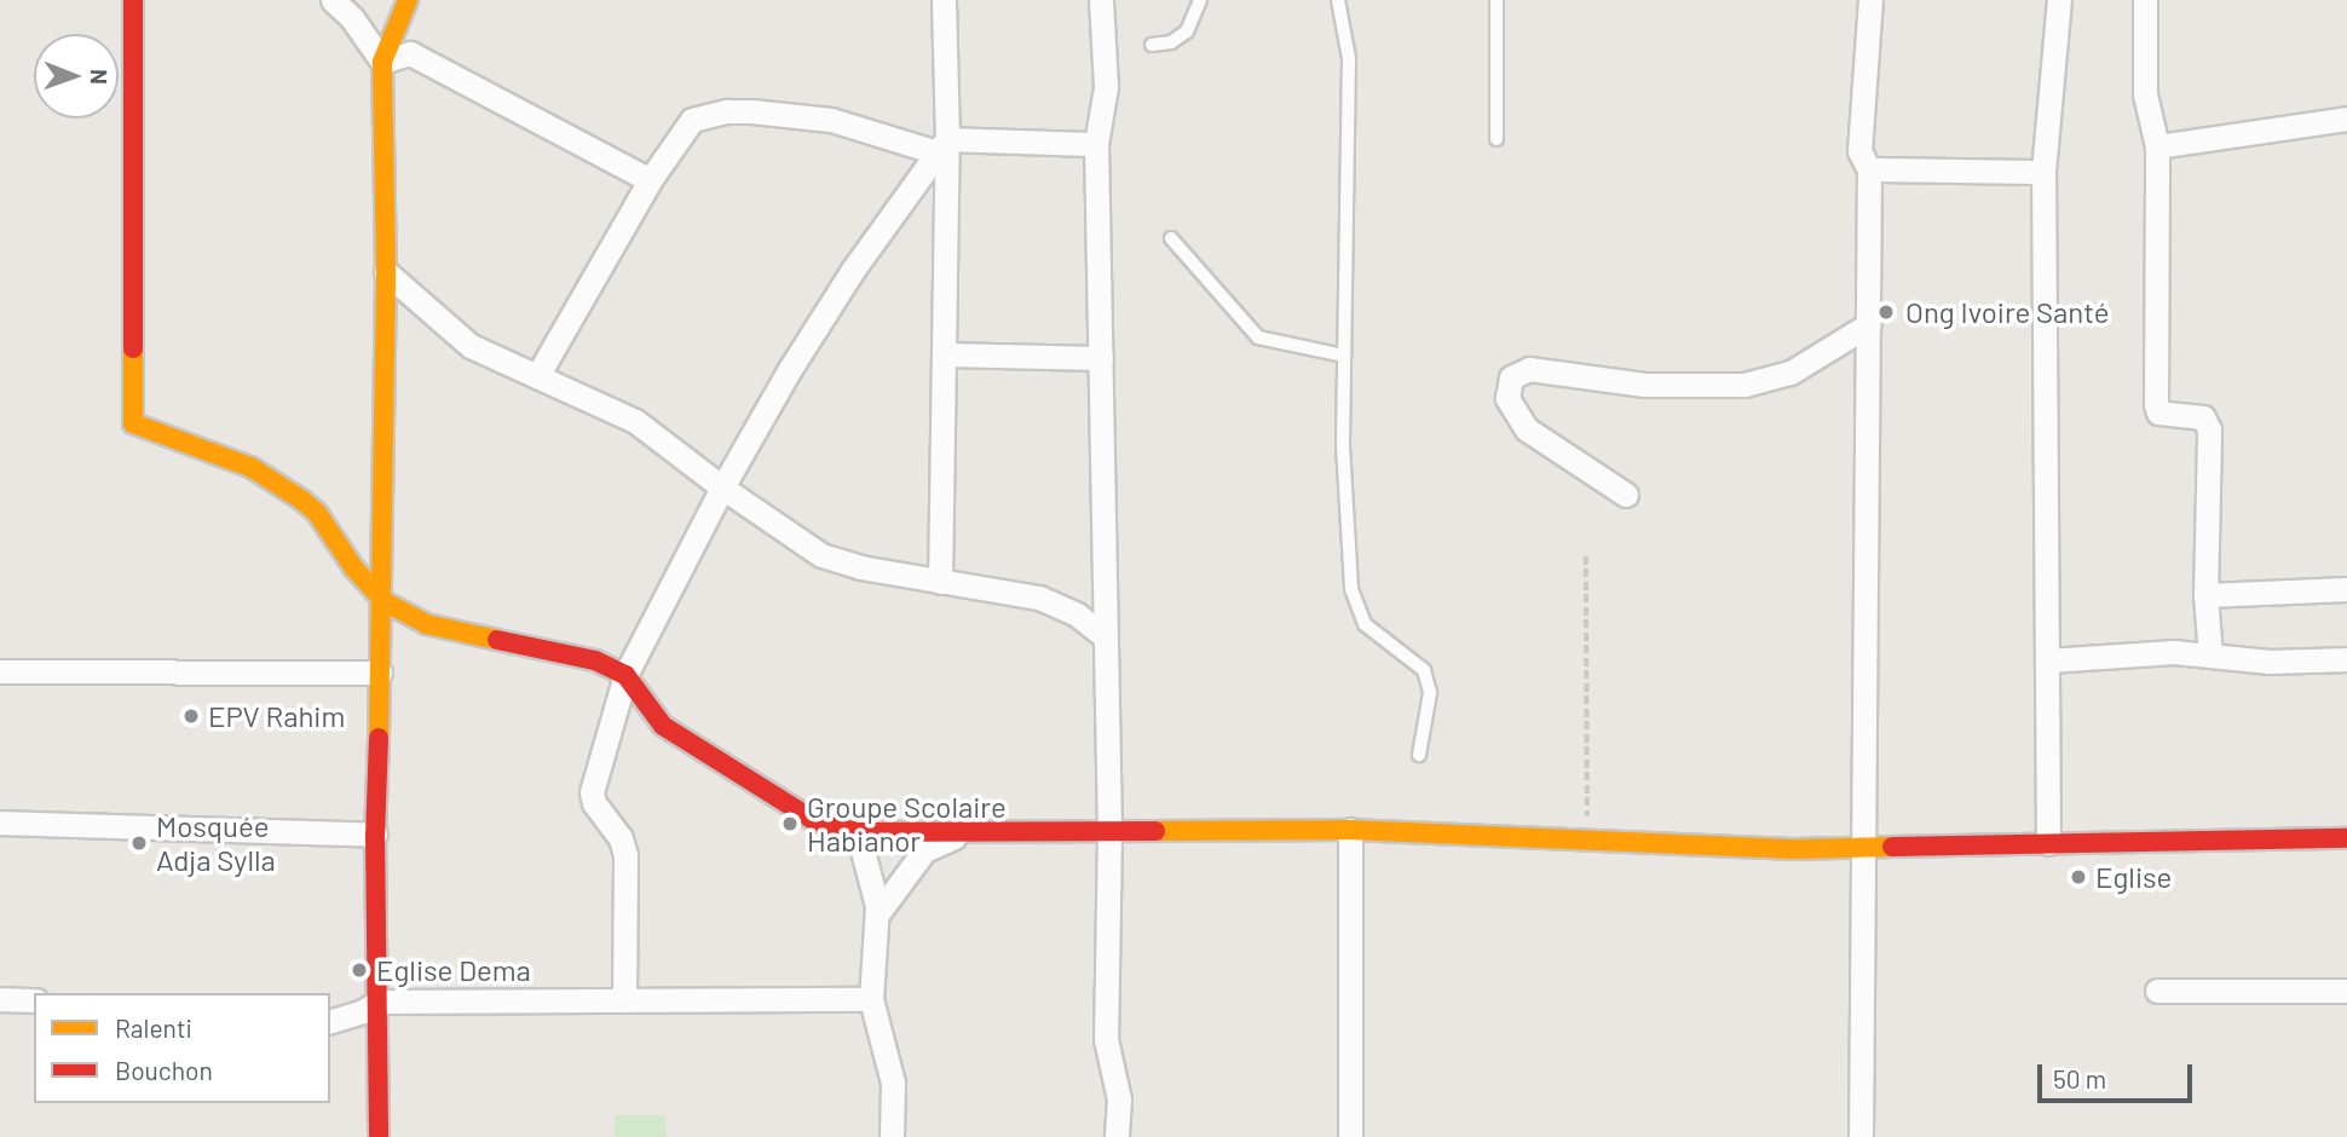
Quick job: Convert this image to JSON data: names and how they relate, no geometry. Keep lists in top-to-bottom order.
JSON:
{
  "places": [
    "Ong Ivoire Santé",
    "EPV Rahim",
    "Groupe Scolaire Habianor",
    "Mosquée Adja Sylla",
    "Eglise",
    "Eglise Dema"
  ],
  "legend": ["Ralenti", "Bouchon"],
  "scale_bar": "50 m",
  "north": "right"
}
